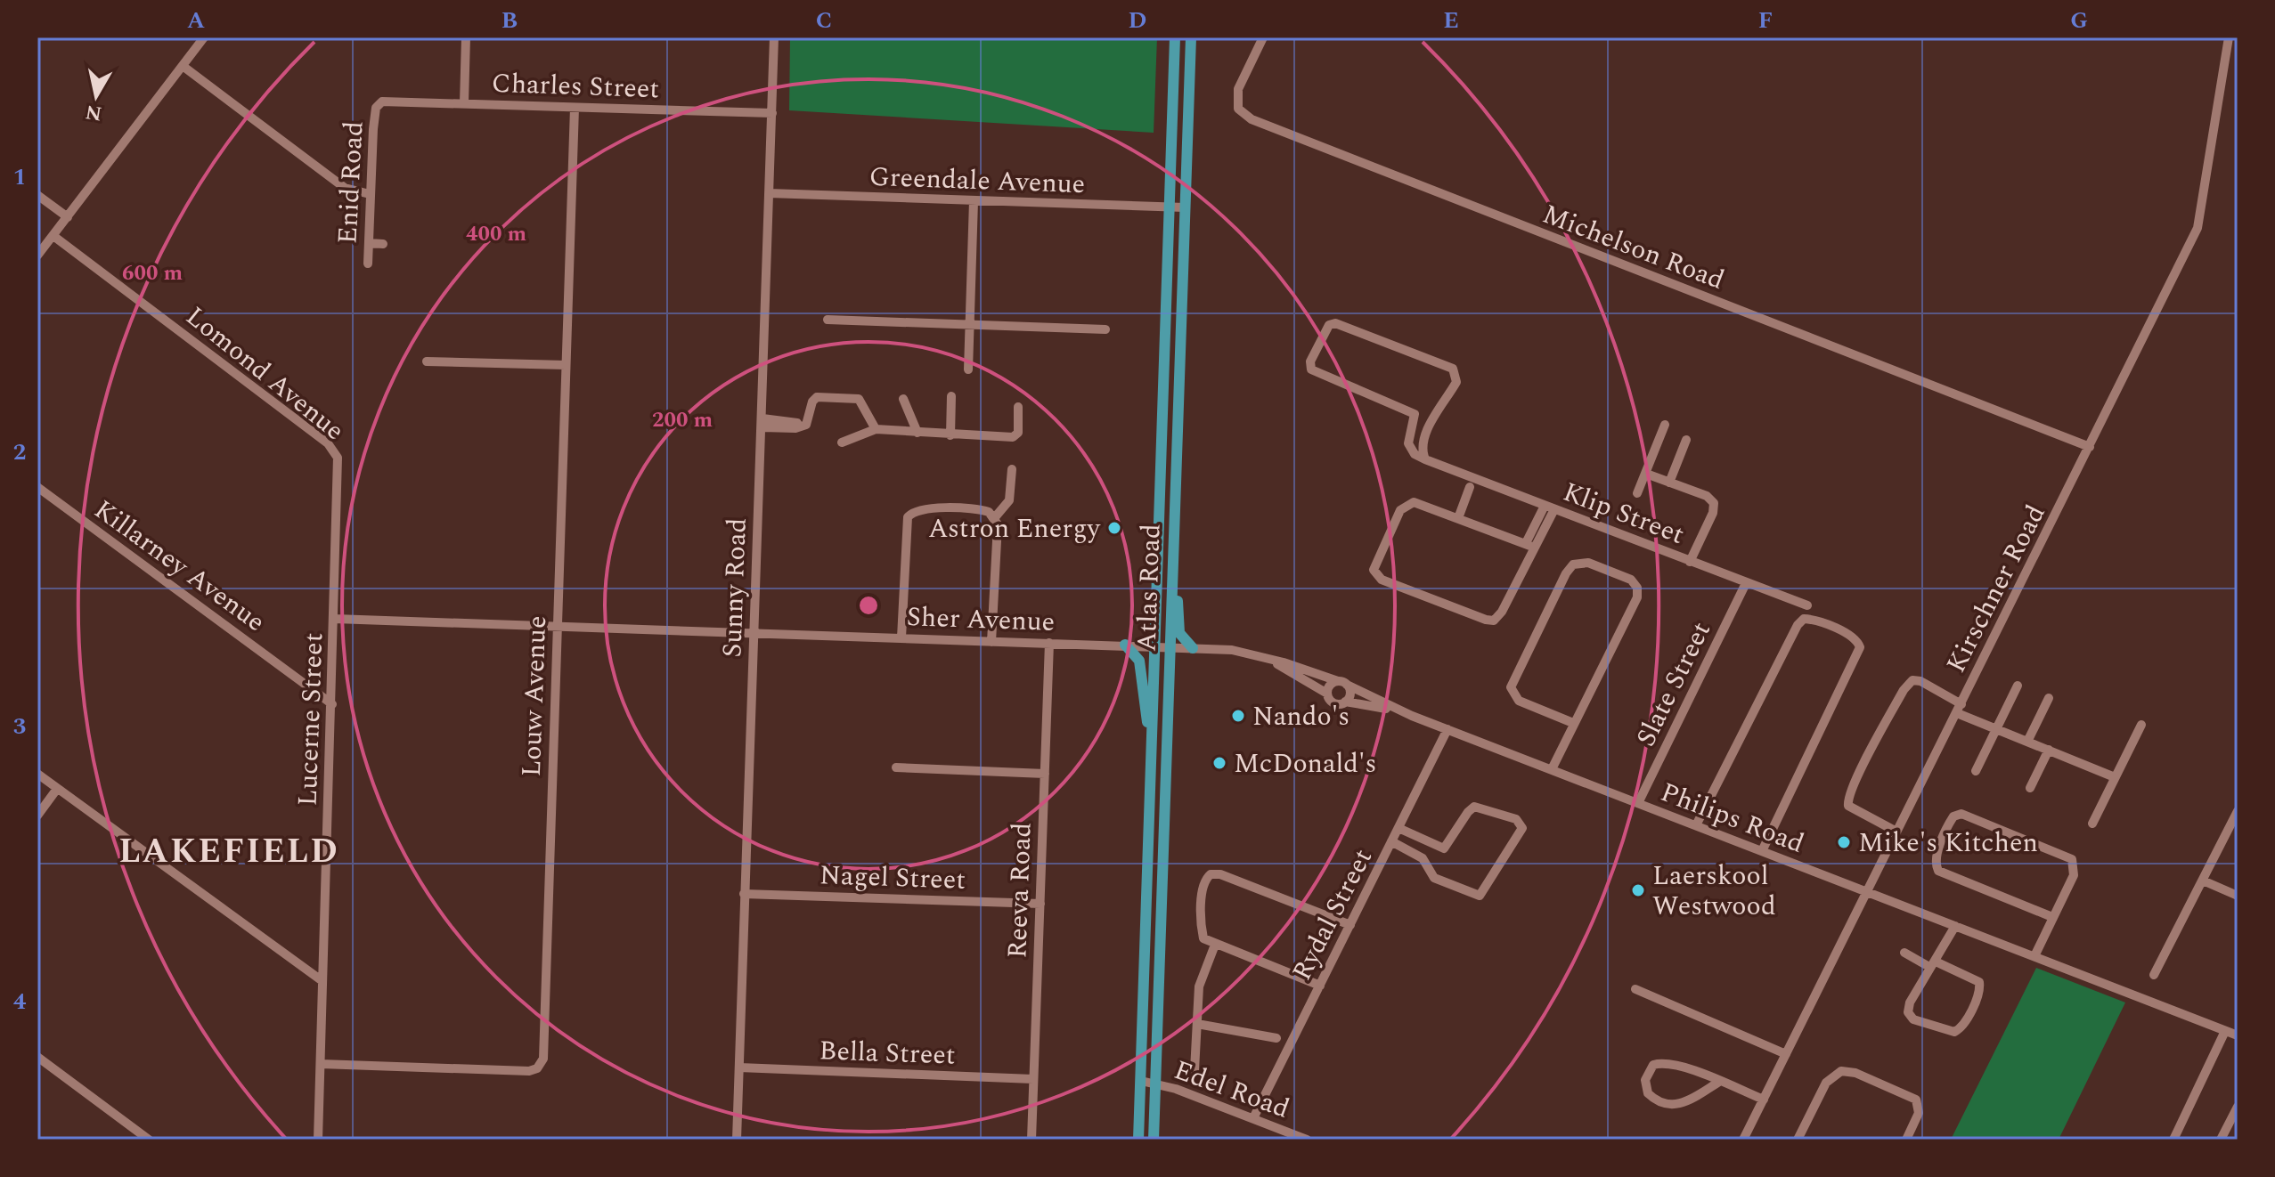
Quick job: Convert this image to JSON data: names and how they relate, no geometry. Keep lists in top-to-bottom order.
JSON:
{
  "streets": {
    "main road": ["Atlas Road"],
    "street": [
      "Charles Street",
      "Greendale Avenue",
      "Enid Road",
      "Michelson Road",
      "Lomond Avenue",
      "Klip Street",
      "Killarney Avenue",
      "Sunny Road",
      "Kirschner Road",
      "Sher Avenue",
      "Slate Street",
      "Louw Avenue",
      "Lucerne Street",
      "Philips Road",
      "Nagel Street",
      "Reeva Road",
      "Rydal Street",
      "Bella Street",
      "Edel Road"
    ]
  },
  "crossings": [
    ["Charles Street", "Enid Road"],
    ["Charles Street", "Sunny Road"],
    ["Charles Street", "Louw Avenue"],
    ["Greendale Avenue", "Sunny Road"],
    ["Greendale Avenue", "Atlas Road"],
    ["Michelson Road", "Kirschner Road"],
    ["Lomond Avenue", "Lucerne Street"],
    ["Klip Street", "Slate Street"],
    ["Killarney Avenue", "Lucerne Street"],
    ["Sunny Road", "Sher Avenue"],
    ["Sunny Road", "Nagel Street"],
    ["Sunny Road", "Bella Street"],
    ["Atlas Road", "Sher Avenue"],
    ["Atlas Road", "Philips Road"],
    ["Atlas Road", "Edel Road"],
    ["Kirschner Road", "Philips Road"],
    ["Sher Avenue", "Louw Avenue"],
    ["Sher Avenue", "Lucerne Street"],
    ["Sher Avenue", "Philips Road"],
    ["Sher Avenue", "Reeva Road"],
    ["Slate Street", "Philips Road"],
    ["Louw Avenue", "Lucerne Street"],
    ["Philips Road", "Rydal Street"],
    ["Nagel Street", "Reeva Road"],
    ["Reeva Road", "Bella Street"],
    ["Rydal Street", "Edel Road"]
  ],
  "districts": ["LAKEFIELD"],
  "places": [
    "Astron Energy",
    "Nando's",
    "McDonald's",
    "Mike's Kitchen",
    "Laerskool Westwood"
  ],
  "north": "bottom",
  "grid": {
    "columns": [
      "A",
      "B",
      "C",
      "D",
      "E",
      "F",
      "G"
    ],
    "rows": [
      "1",
      "2",
      "3",
      "4"
    ]
  },
  "rings": ["400 m", "600 m", "200 m"]
}
